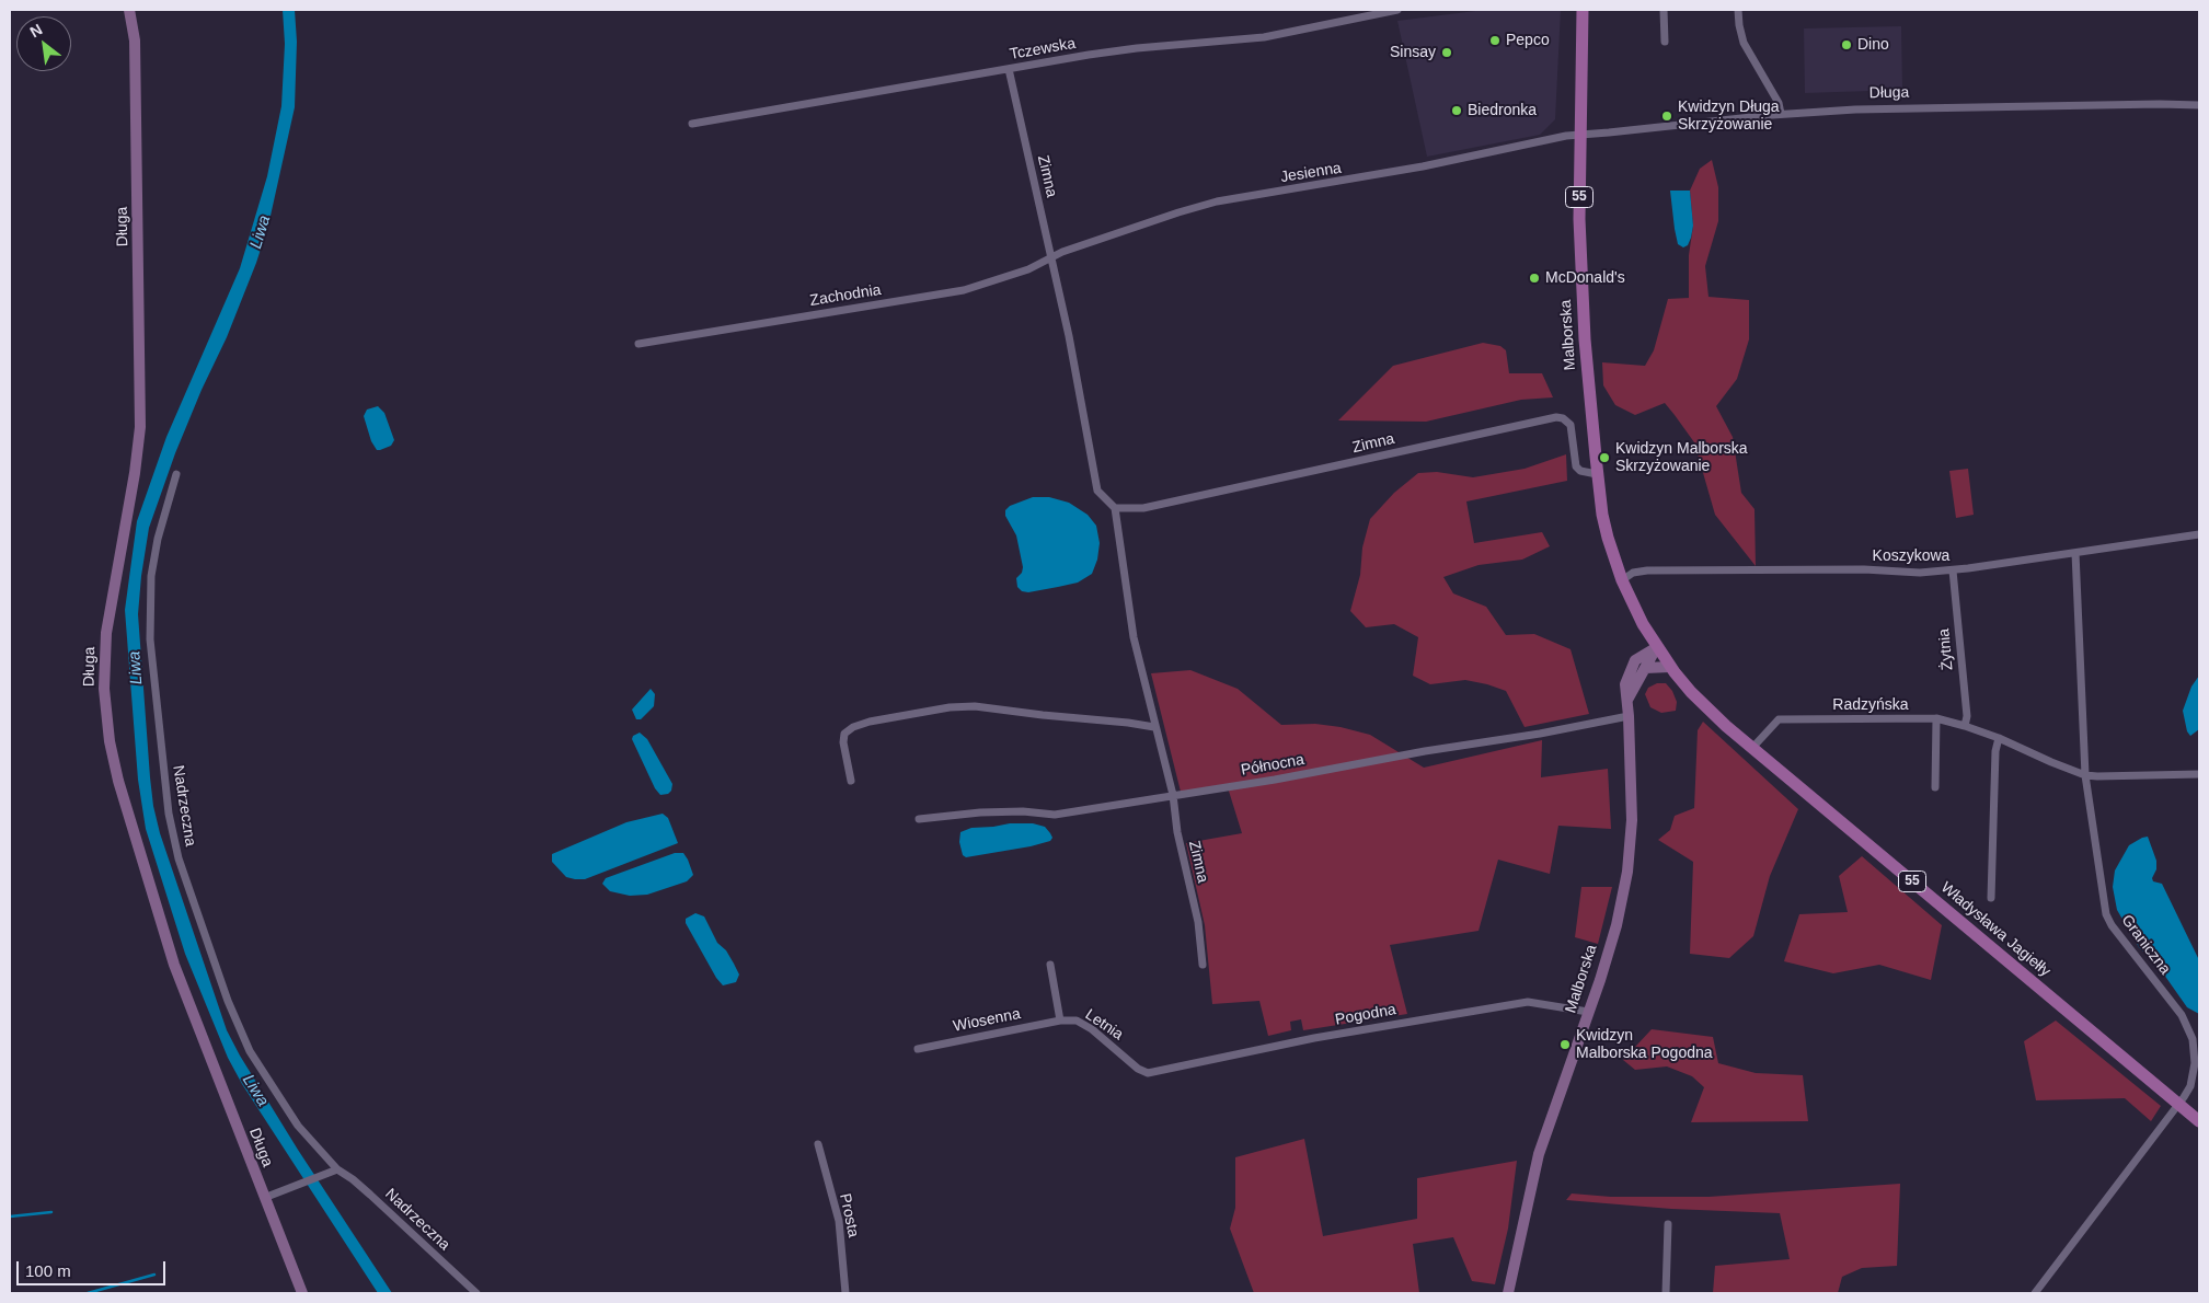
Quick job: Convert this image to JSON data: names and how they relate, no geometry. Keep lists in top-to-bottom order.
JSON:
{
  "streets": {
    "main road": ["55", "Malborska", "Władysława Jagiełły"],
    "street": [
      "Tczewska",
      "Długa",
      "Jesienna",
      "Zimna",
      "Zachodnia",
      "Koszykowa",
      "Żytnia",
      "Radzyńska",
      "Północna",
      "Nadrzeczna",
      "Graniczna",
      "Pogodna",
      "Wiosenna",
      "Letnia",
      "Prosta"
    ]
  },
  "crossings": [
    ["Tczewska", "Zimna"],
    ["Długa", "Jesienna"],
    ["Długa", "Malborska"],
    ["Jesienna", "Zimna"],
    ["Jesienna", "Zachodnia"],
    ["Jesienna", "Malborska"],
    ["Zimna", "Zachodnia"],
    ["Zimna", "Malborska"],
    ["Zimna", "Północna"],
    ["Malborska", "Koszykowa"],
    ["Malborska", "Północna"],
    ["Malborska", "Władysława Jagiełły"],
    ["Malborska", "Pogodna"],
    ["Koszykowa", "Żytnia"],
    ["Koszykowa", "Graniczna"],
    ["Żytnia", "Radzyńska"],
    ["Radzyńska", "Władysława Jagiełły"],
    ["Radzyńska", "Graniczna"],
    ["Pogodna", "Letnia"],
    ["Wiosenna", "Letnia"]
  ],
  "water": ["Liwa"],
  "places": [
    "Pepco",
    "Dino",
    "Sinsay",
    "Biedronka",
    "Kwidzyn Długa Skrzyżowanie",
    "McDonald's",
    "Kwidzyn Malborska Skrzyżowanie",
    "Kwidzyn Malborska Pogodna"
  ],
  "scale_bar": "100 m",
  "north": "top left"
}
